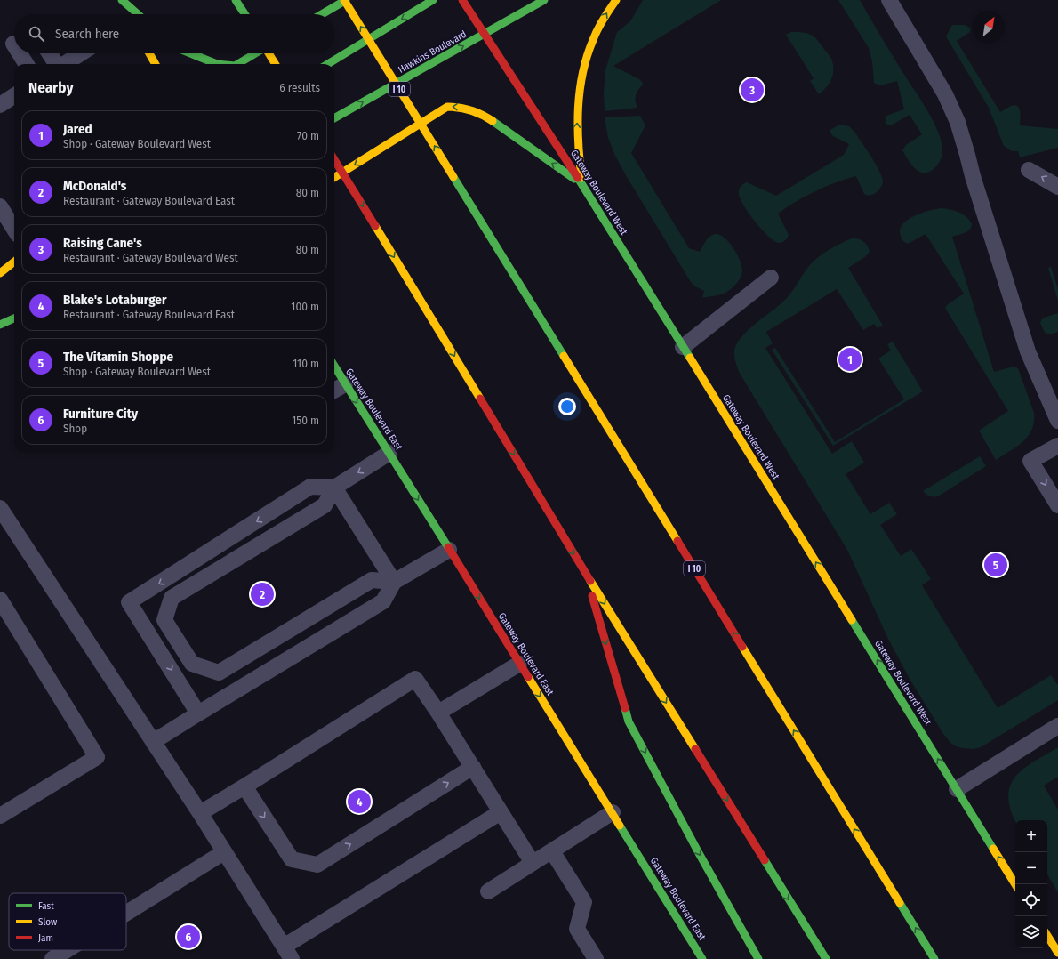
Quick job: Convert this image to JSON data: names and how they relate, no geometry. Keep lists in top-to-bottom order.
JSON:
{
  "streets": {
    "main road": [
      "Hawkins Boulevard",
      "I 10",
      "Gateway Boulevard West",
      "Gateway Boulevard East"
    ]
  },
  "crossings": [
    ["Hawkins Boulevard", "Gateway Boulevard West"]
  ],
  "one_way": ["Gateway Boulevard West", "Gateway Boulevard East"],
  "legend": ["Fast", "Slow", "Jam"],
  "north": "top right",
  "page": {
    "search": "Search here",
    "heading": ["Nearby", "6 results"],
    "pins": [
      "3",
      "1",
      "5",
      "2",
      "4",
      "6"
    ],
    "list": [
      {
        "mark": "1",
        "name": "Jared",
        "note": "Shop · Gateway Boulevard West",
        "value": "70 m"
      },
      {
        "mark": "2",
        "name": "McDonald's",
        "note": "Restaurant · Gateway Boulevard East",
        "value": "80 m"
      },
      {
        "mark": "3",
        "name": "Raising Cane's",
        "note": "Restaurant · Gateway Boulevard West",
        "value": "80 m"
      },
      {
        "mark": "4",
        "name": "Blake's Lotaburger",
        "note": "Restaurant · Gateway Boulevard East",
        "value": "100 m"
      },
      {
        "mark": "5",
        "name": "The Vitamin Shoppe",
        "note": "Shop · Gateway Boulevard West",
        "value": "110 m"
      },
      {
        "mark": "6",
        "name": "Furniture City",
        "note": "Shop",
        "value": "150 m"
      }
    ],
    "map_buttons": ["+", "−"]
  }
}
